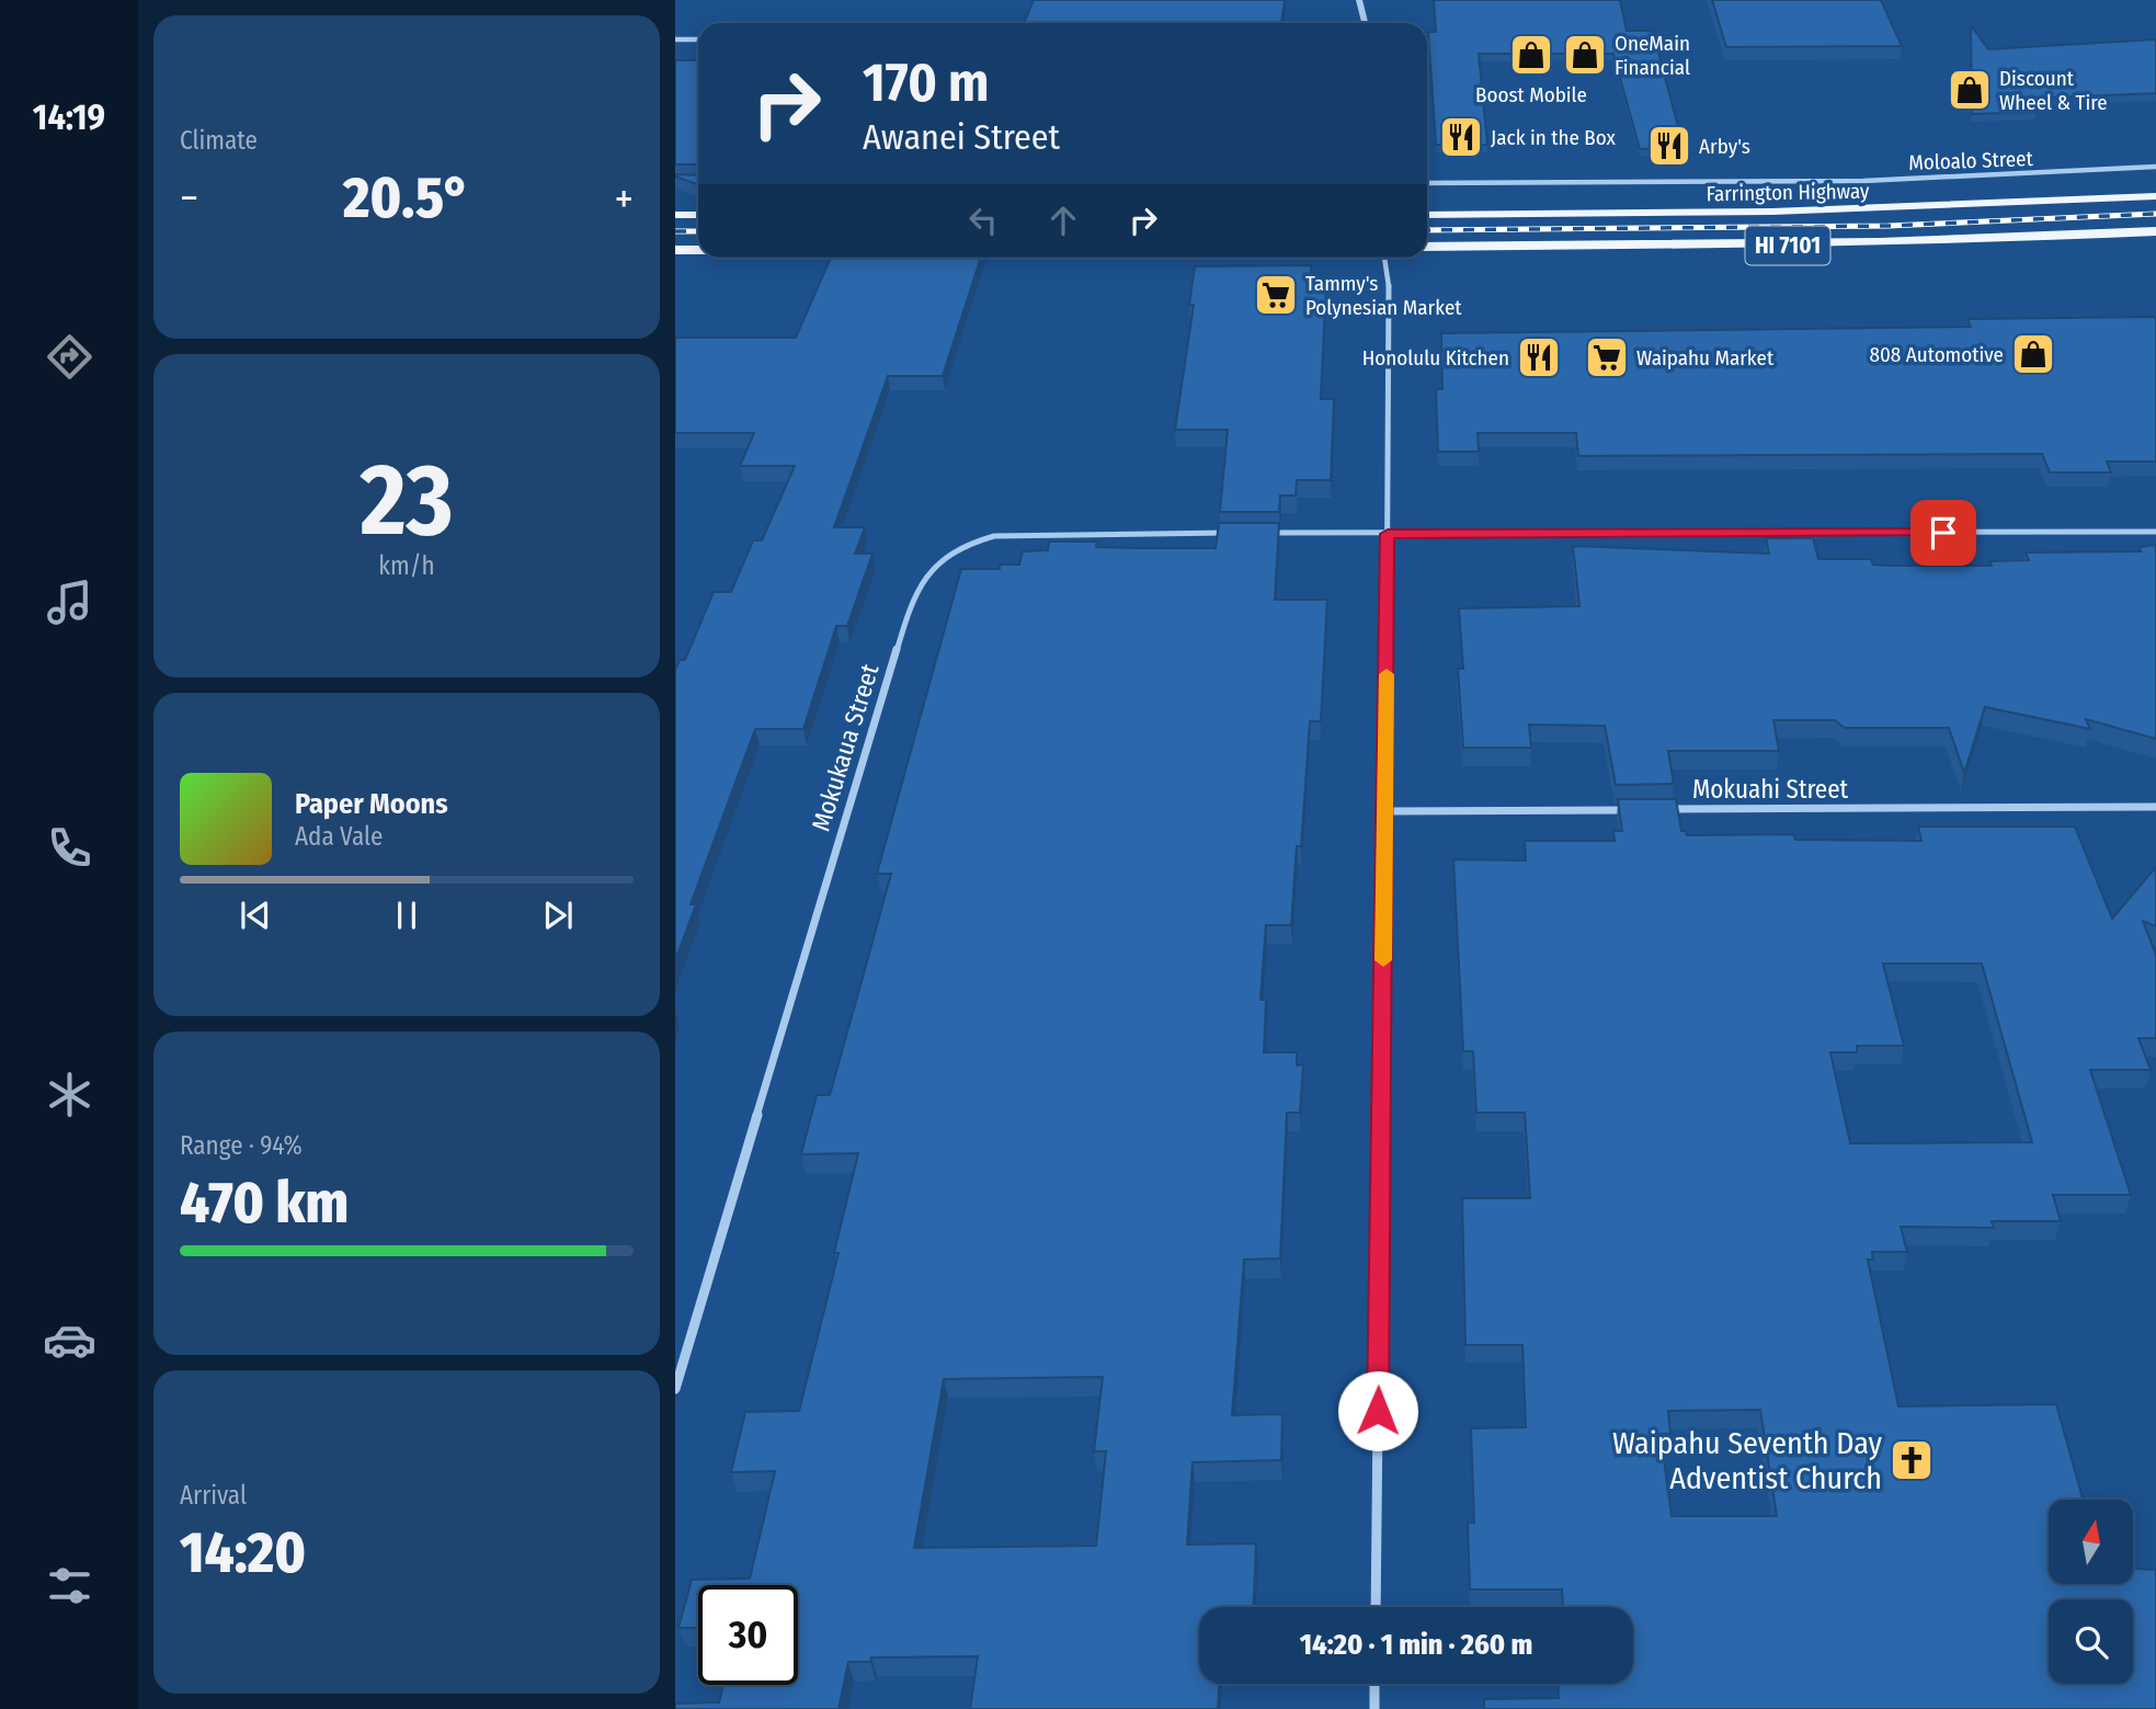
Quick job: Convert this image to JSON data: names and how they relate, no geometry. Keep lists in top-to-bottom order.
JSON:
{
  "streets": {
    "main road": ["Farrington Highway", "HI 7101"],
    "street": ["Moloalo Street", "Mokukaua Street", "Mokuahi Street"]
  },
  "places": {
    "shop": [
      "Boost Mobile",
      "OneMain Financial",
      "Discount Wheel & Tire",
      "808 Automotive"
    ],
    "restaurant": ["Jack in the Box", "Arby's", "Honolulu Kitchen"],
    "supermarket": ["Tammy's Polynesian Market", "Waipahu Market"],
    "church": ["Waipahu Seventh Day Adventist Church"]
  },
  "north": "top",
  "page": {
    "tabs": "14:19",
    "tile": [
      "Climate",
      ["23", "km/h"],
      ["Range · 94%", "470 km"],
      ["Arrival", "14:20"]
    ],
    "turn": ["170 m", "Awanei Street"],
    "heat": ["−", "20.5°", "+"],
    "song": ["Paper Moons", "Ada Vale"],
    "limit": "30",
    "trip": "14:20 · 1 min · 260 m"
  }
}
